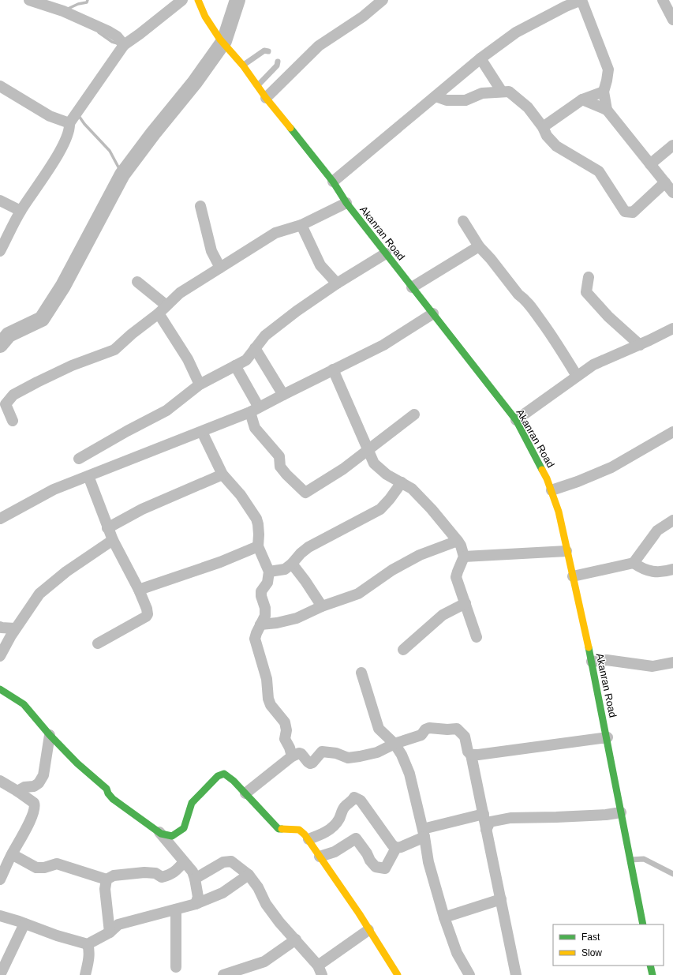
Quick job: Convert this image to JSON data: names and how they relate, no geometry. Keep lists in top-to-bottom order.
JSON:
{
  "streets": {
    "main road": ["Akanran Road"]
  },
  "legend": ["Fast", "Slow"]
}
